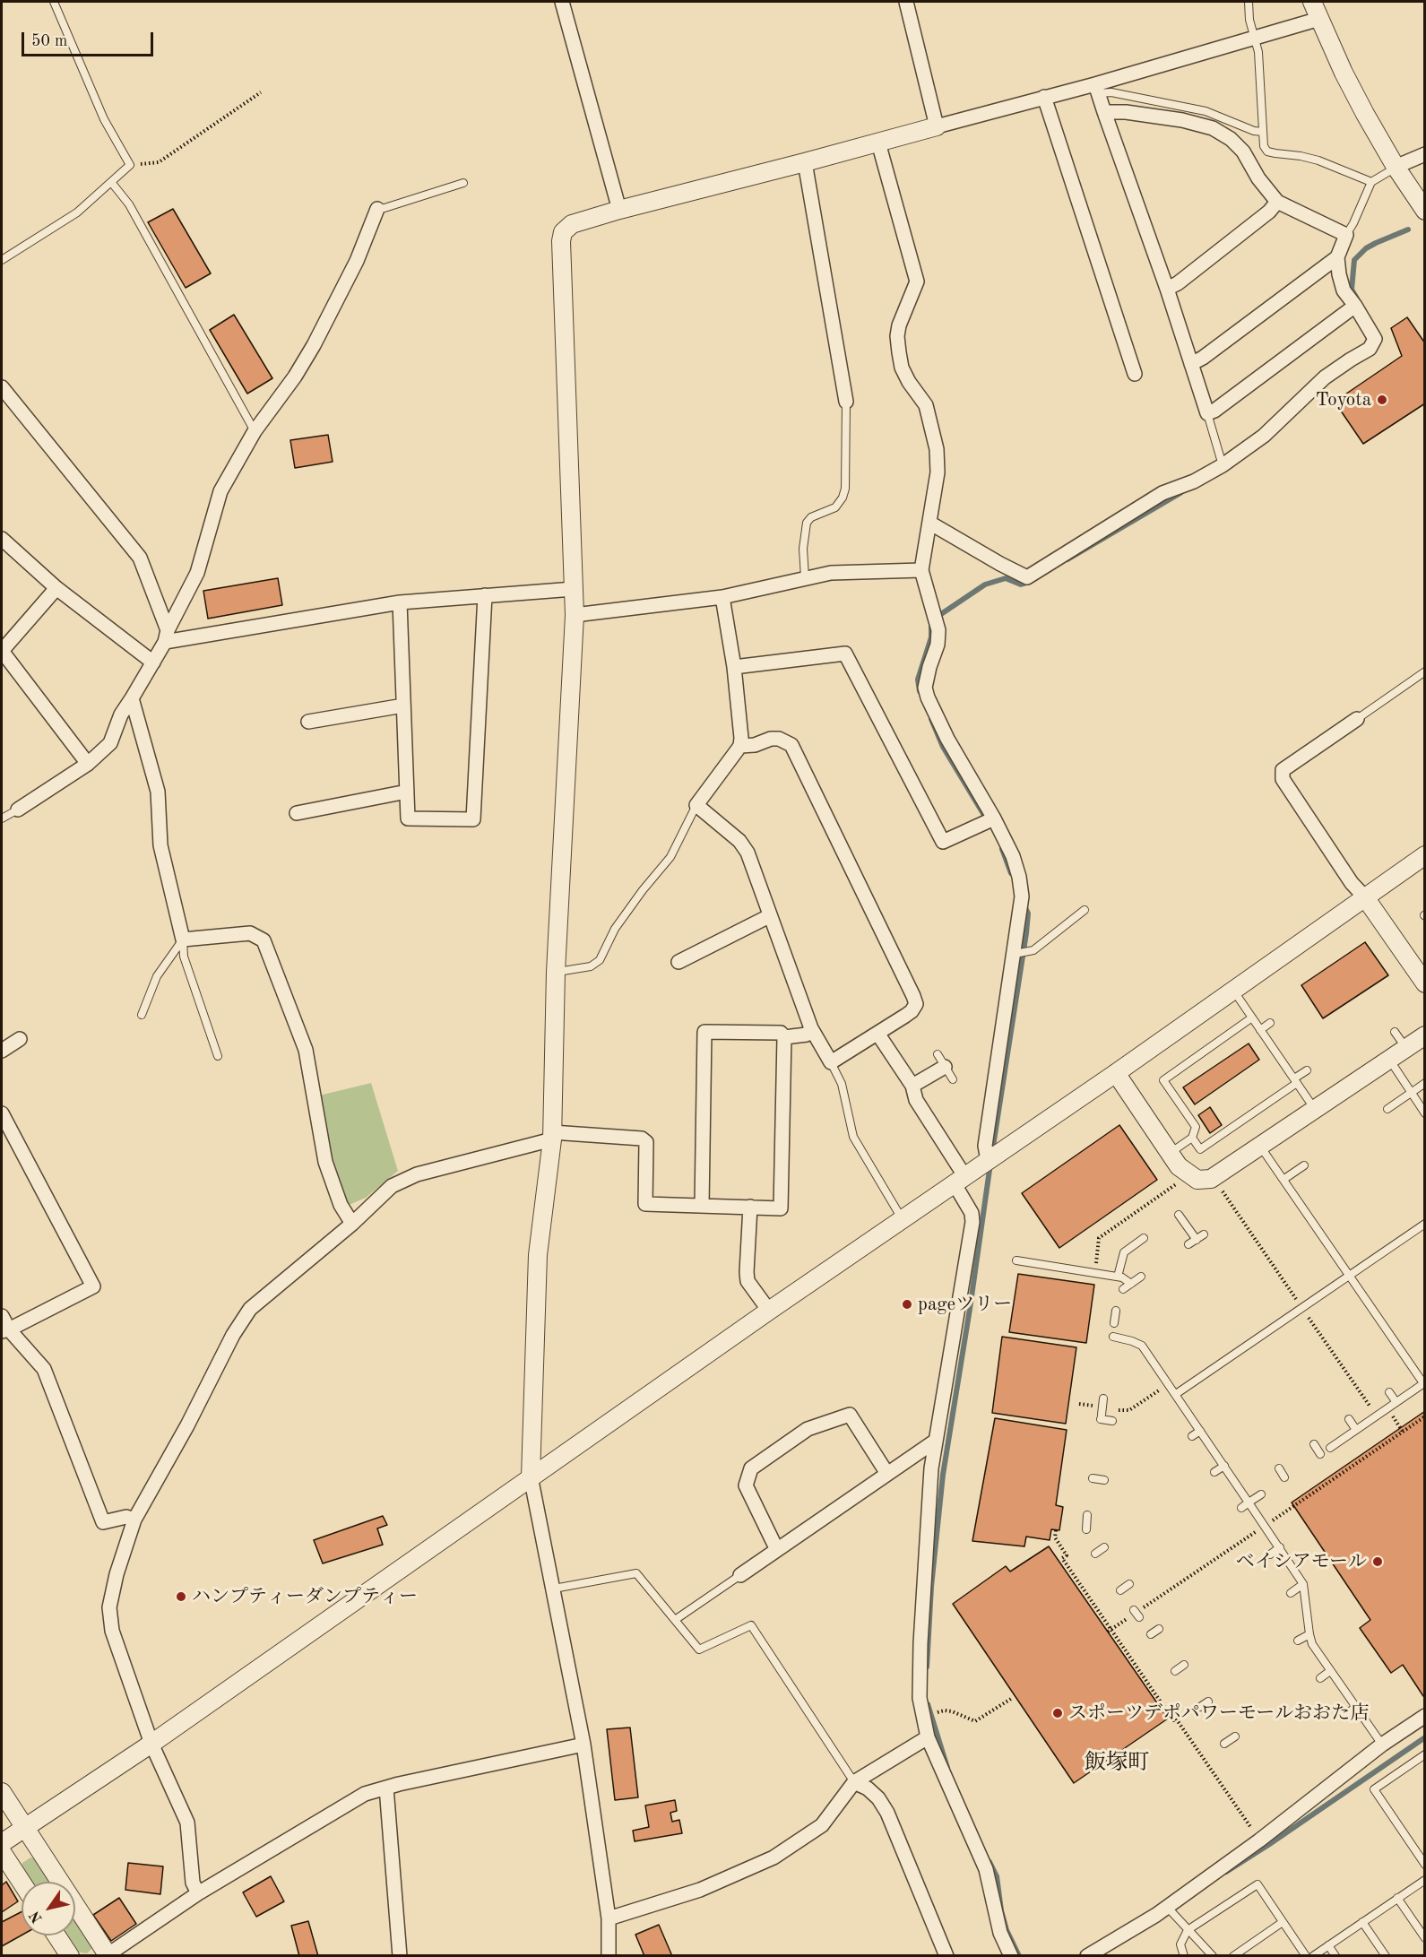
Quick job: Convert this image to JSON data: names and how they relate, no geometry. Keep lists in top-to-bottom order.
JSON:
{
  "districts": ["飯塚町"],
  "places": [
    "Toyota",
    "pageツリー",
    "ベイシアモール",
    "ハンプティーダンプティー",
    "スポーツデポパワーモールおおた店"
  ],
  "scale_bar": "50 m",
  "north": "bottom left"
}
